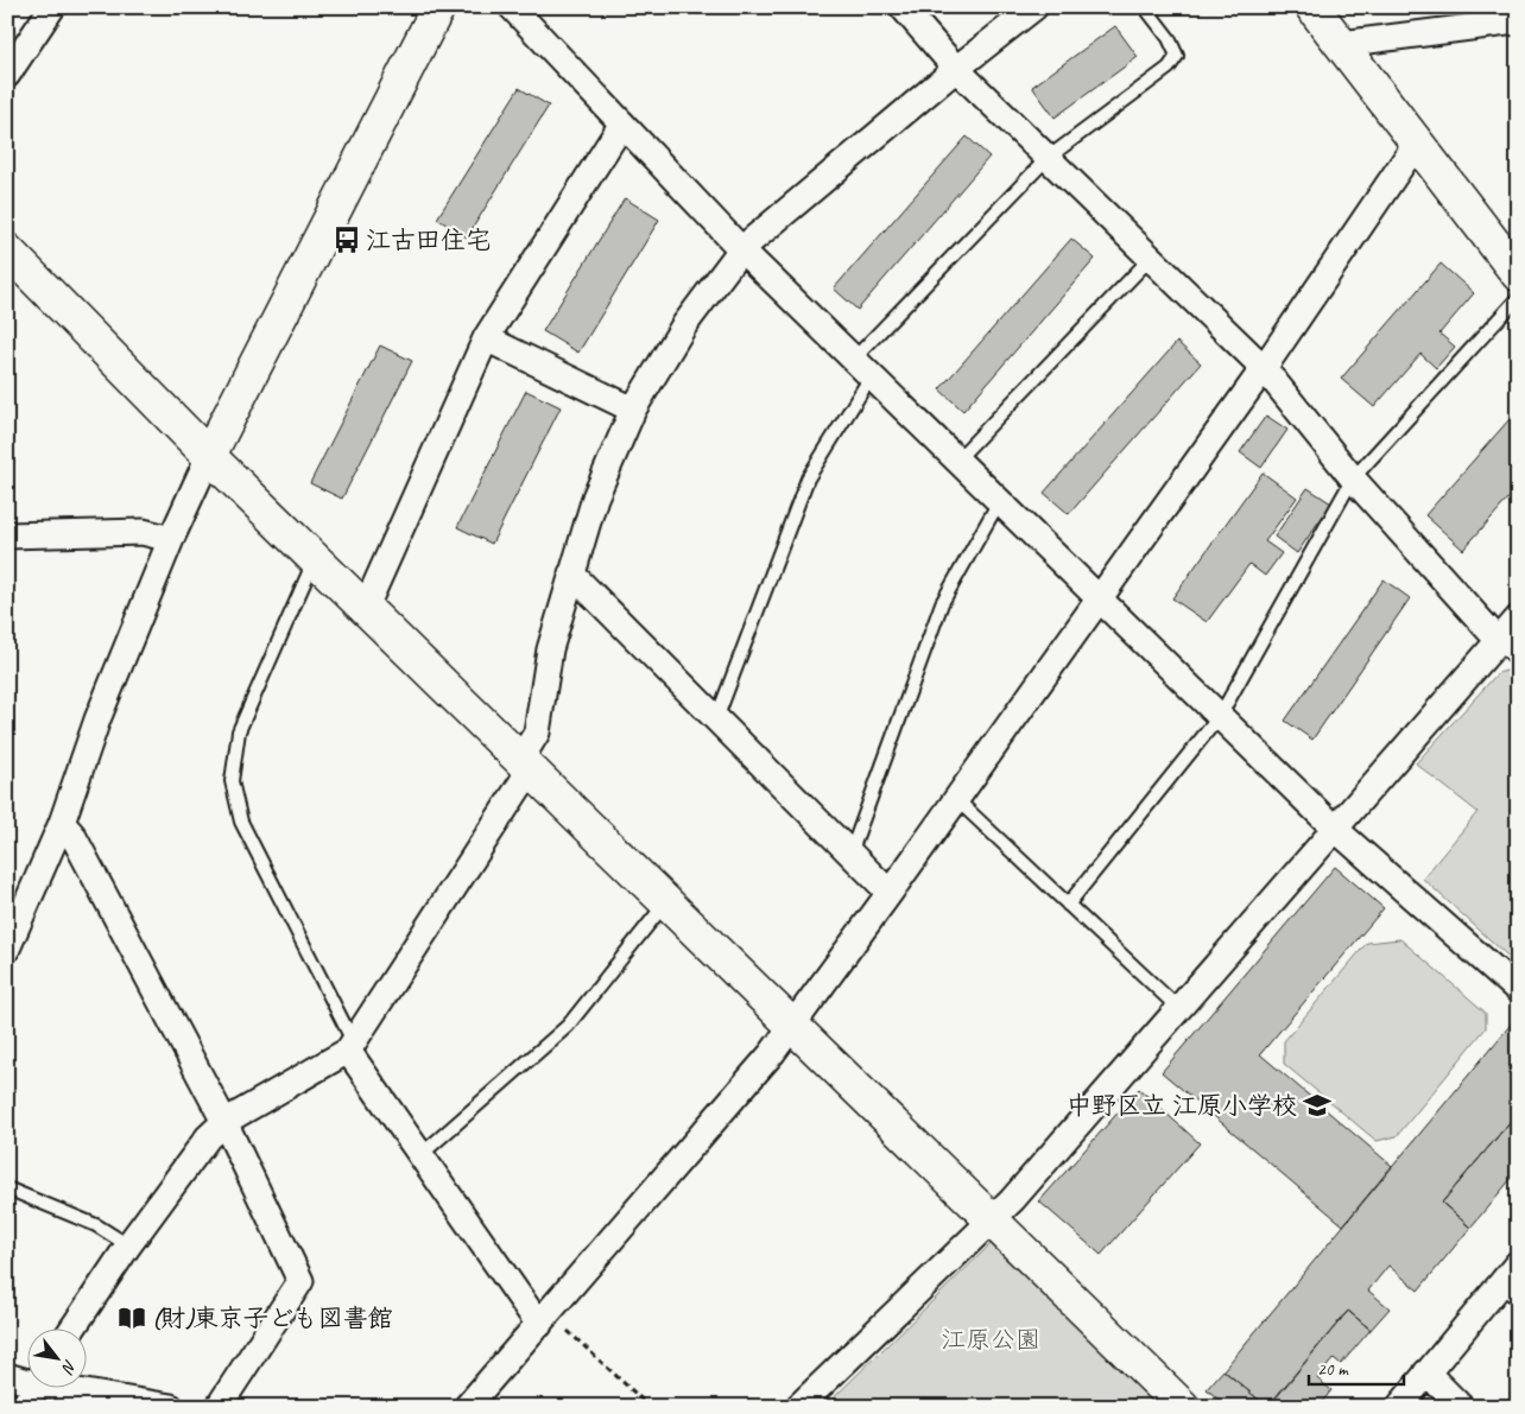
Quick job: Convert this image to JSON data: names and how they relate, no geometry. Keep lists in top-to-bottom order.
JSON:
{
  "parks": ["江原公園"],
  "places": {
    "bus stop": ["江古田住宅"],
    "school or university": ["中野区立 江原小学校"],
    "library": ["(財)東京子ども図書館"]
  },
  "scale_bar": "20 m",
  "north": "bottom right"
}
